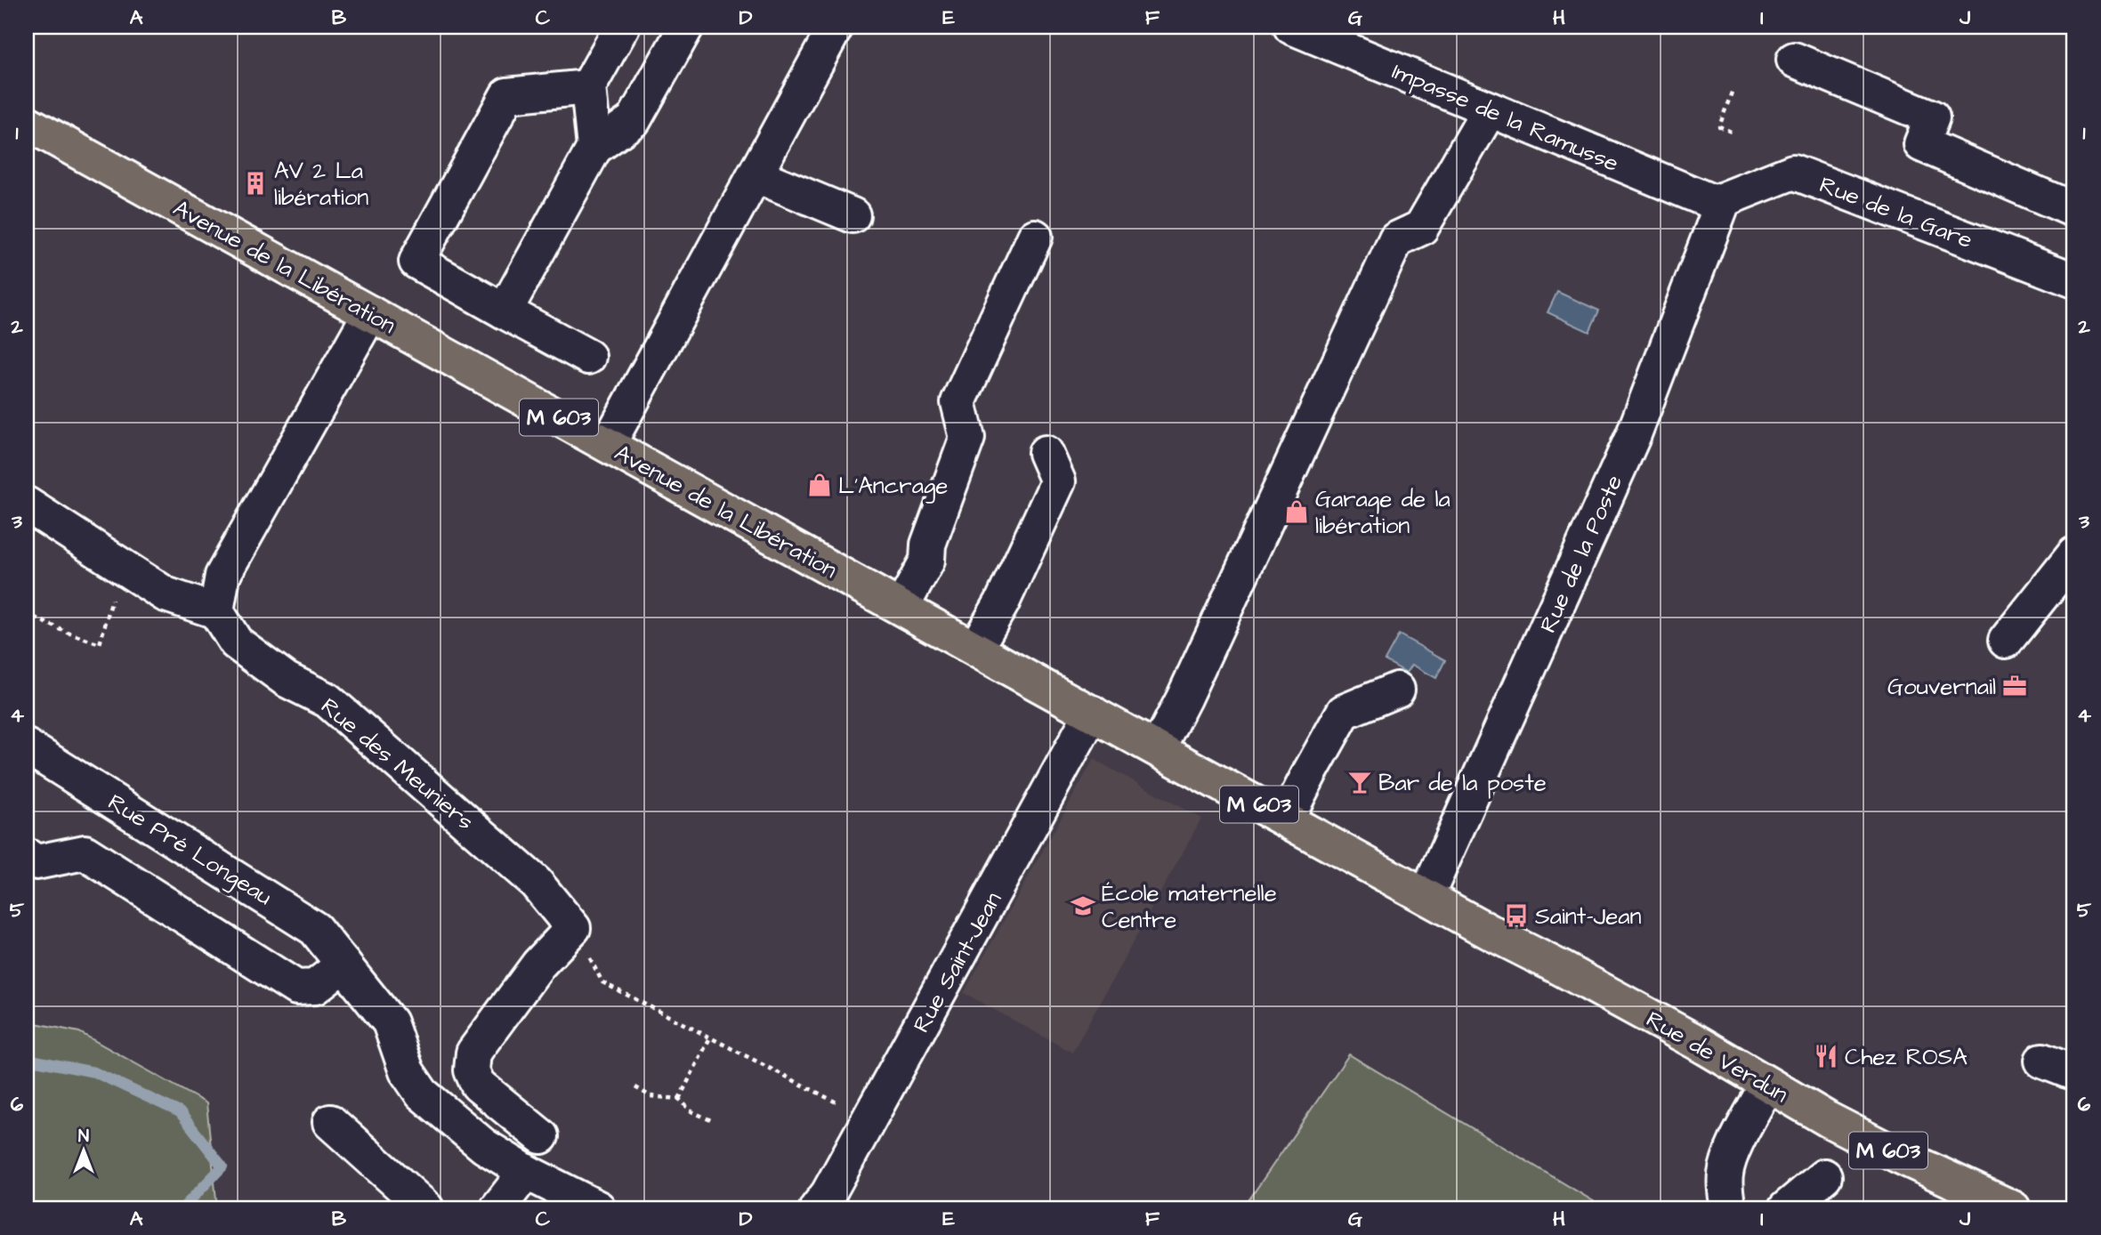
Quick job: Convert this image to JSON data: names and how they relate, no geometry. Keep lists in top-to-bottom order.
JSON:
{
  "streets": {
    "main road": ["Avenue de la Libération", "M 603", "Rue de Verdun"],
    "street": [
      "Impasse de la Ramusse",
      "Rue de la Gare",
      "Rue de la Poste",
      "Rue des Meuniers",
      "Rue Pré Longeau",
      "Rue Saint-Jean"
    ]
  },
  "crossings": [
    ["Impasse de la Ramusse", "Rue de la Gare"],
    ["Impasse de la Ramusse", "Rue de la Poste"],
    ["Rue de la Gare", "Rue de la Poste"],
    ["Avenue de la Libération", "Rue de la Poste"],
    ["Avenue de la Libération", "Rue Saint-Jean"],
    ["Avenue de la Libération", "Rue de Verdun"],
    ["Rue de la Poste", "Rue de Verdun"]
  ],
  "places": {
    "building": ["AV 2 La libération"],
    "shop": ["L'Ancrage", "Garage de la libération"],
    "office": ["Gouvernail"],
    "bar": ["Bar de la poste"],
    "school or university": ["École maternelle Centre"],
    "bus stop": ["Saint-Jean"],
    "restaurant": ["Chez ROSA"]
  },
  "north": "top",
  "grid": {
    "columns": [
      "A",
      "B",
      "C",
      "D",
      "E",
      "F",
      "G",
      "H",
      "I",
      "J"
    ],
    "rows": [
      "1",
      "2",
      "3",
      "4",
      "5",
      "6"
    ]
  }
}
